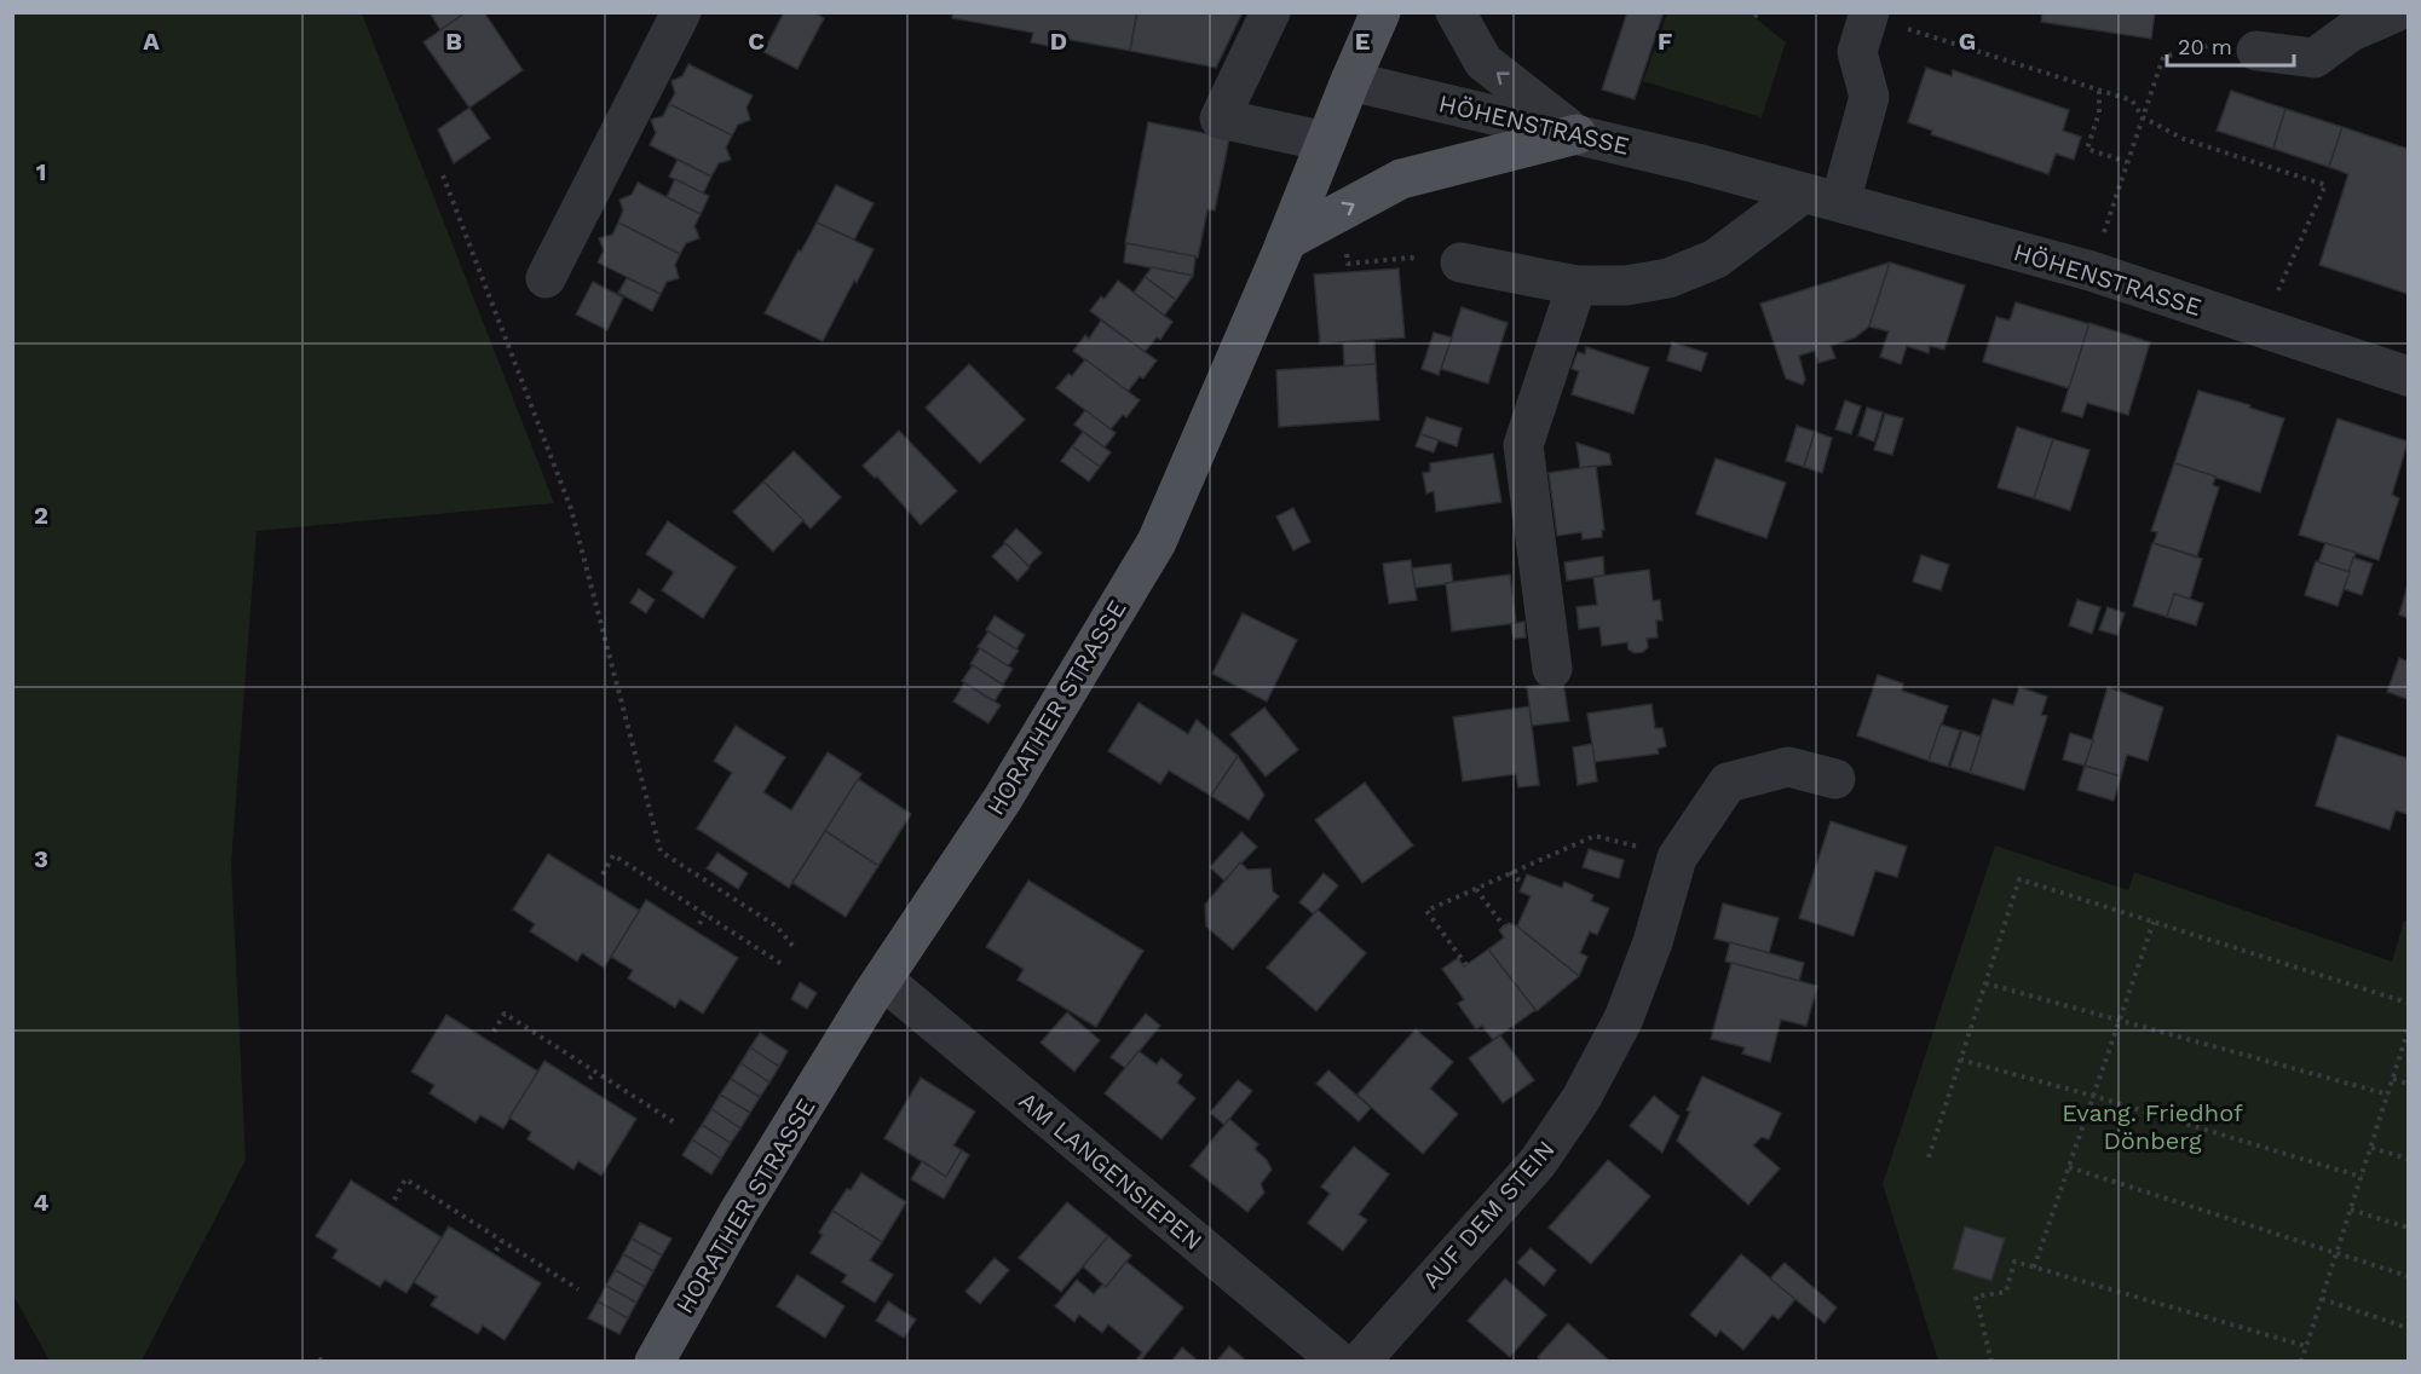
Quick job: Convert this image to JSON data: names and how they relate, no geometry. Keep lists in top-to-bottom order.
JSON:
{
  "streets": {
    "main road": ["HORATHER STRASSE"],
    "street": ["HÖHENSTRASSE", "AM LANGENSIEPEN", "AUF DEM STEIN"]
  },
  "crossings": [
    ["HÖHENSTRASSE", "HORATHER STRASSE"],
    ["HORATHER STRASSE", "AM LANGENSIEPEN"]
  ],
  "parks": ["Evang. Friedhof Dönberg"],
  "scale_bar": "20 m",
  "grid": {
    "columns": [
      "A",
      "B",
      "C",
      "D",
      "E",
      "F",
      "G"
    ],
    "rows": [
      "1",
      "2",
      "3",
      "4"
    ]
  }
}
